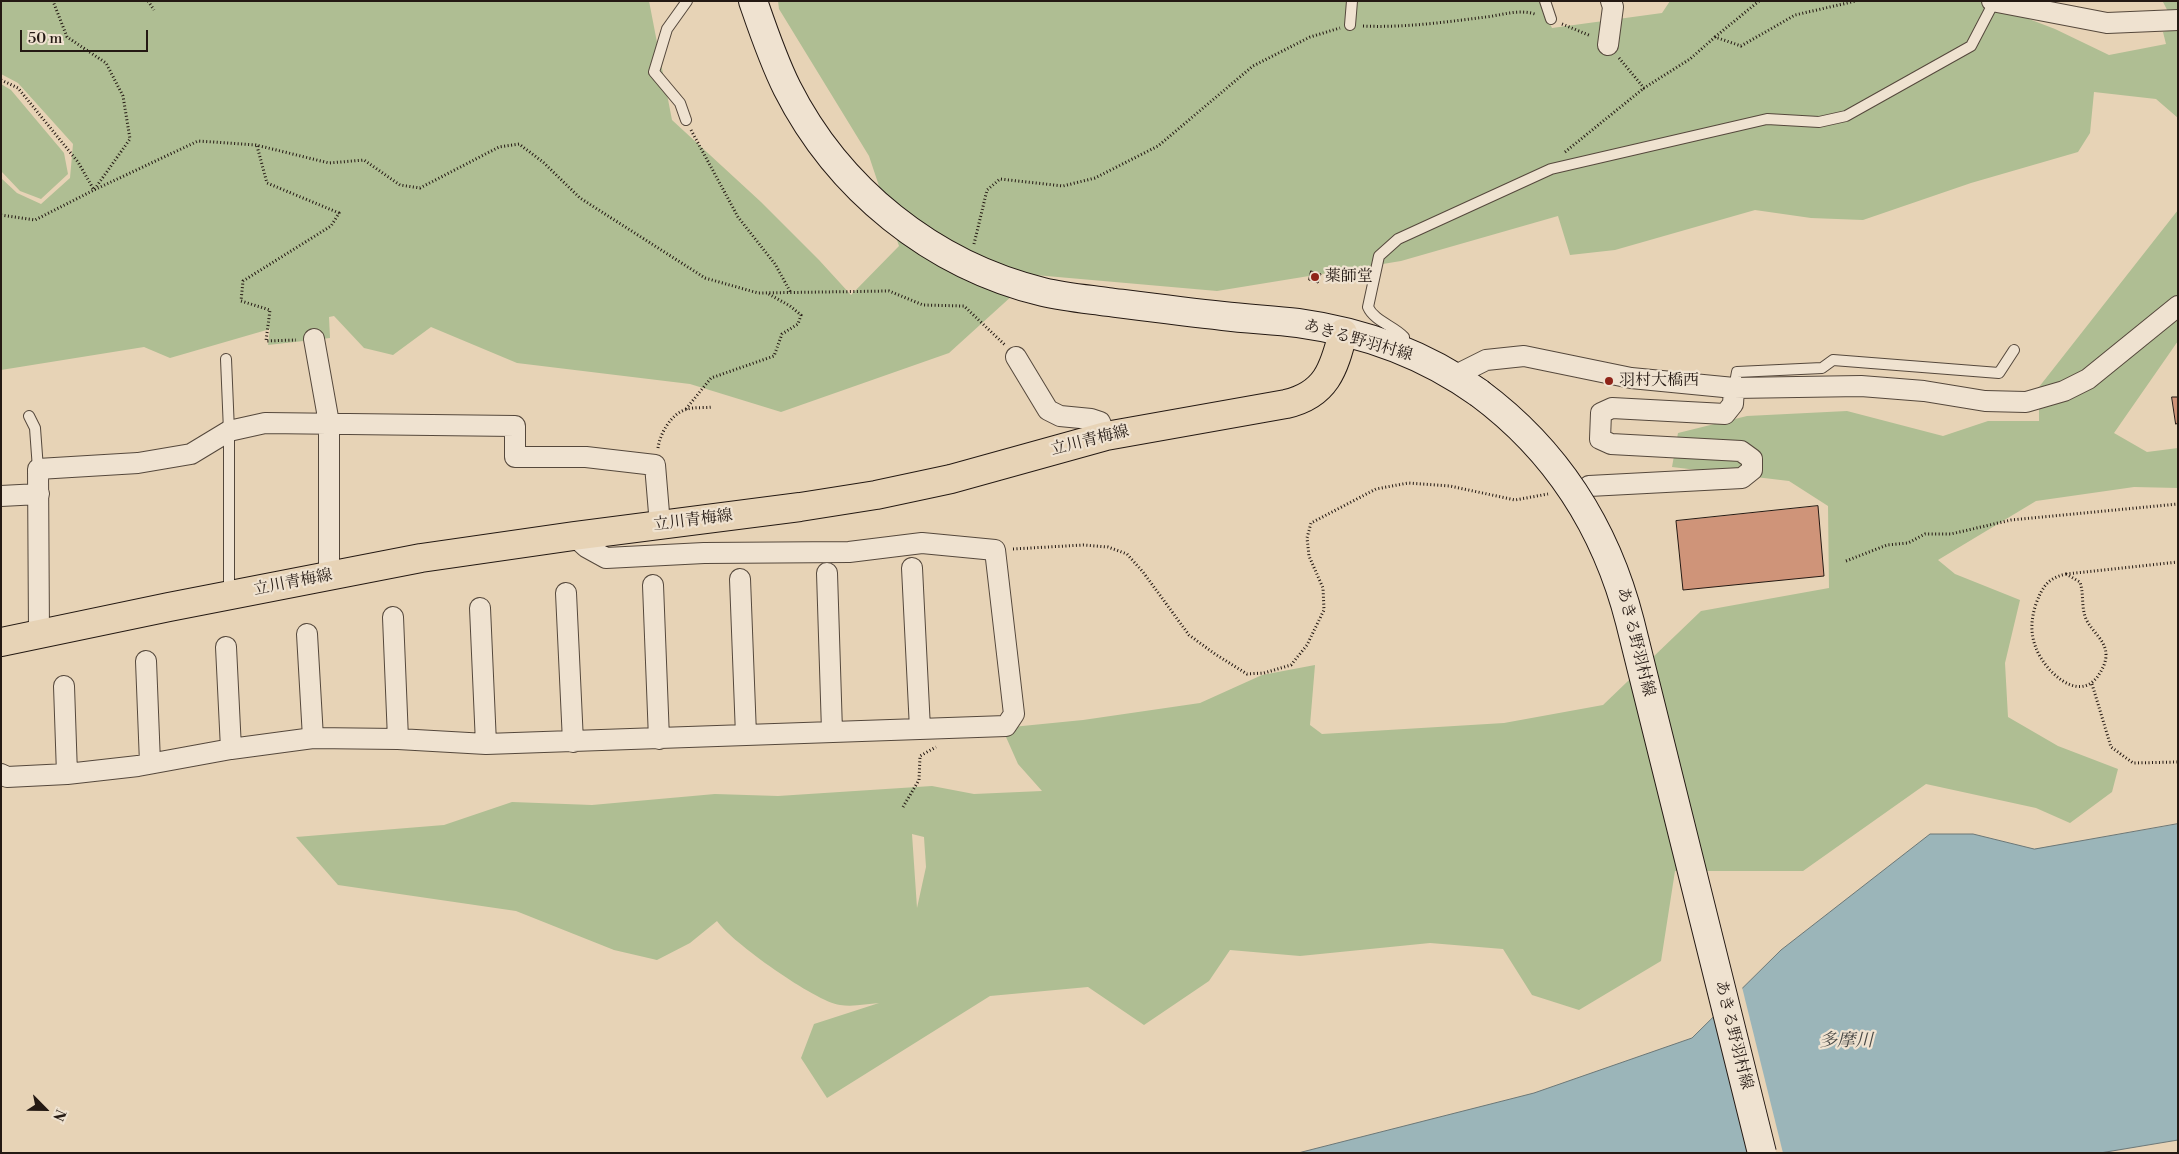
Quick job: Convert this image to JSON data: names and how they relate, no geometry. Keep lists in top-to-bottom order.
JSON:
{
  "streets": {
    "main road": ["あきる野羽村線", "立川青梅線"]
  },
  "crossings": [
    ["あきる野羽村線", "立川青梅線"]
  ],
  "water": ["多摩川"],
  "places": ["薬師堂", "羽村大橋西"],
  "scale_bar": "50 m",
  "north": "bottom right"
}
